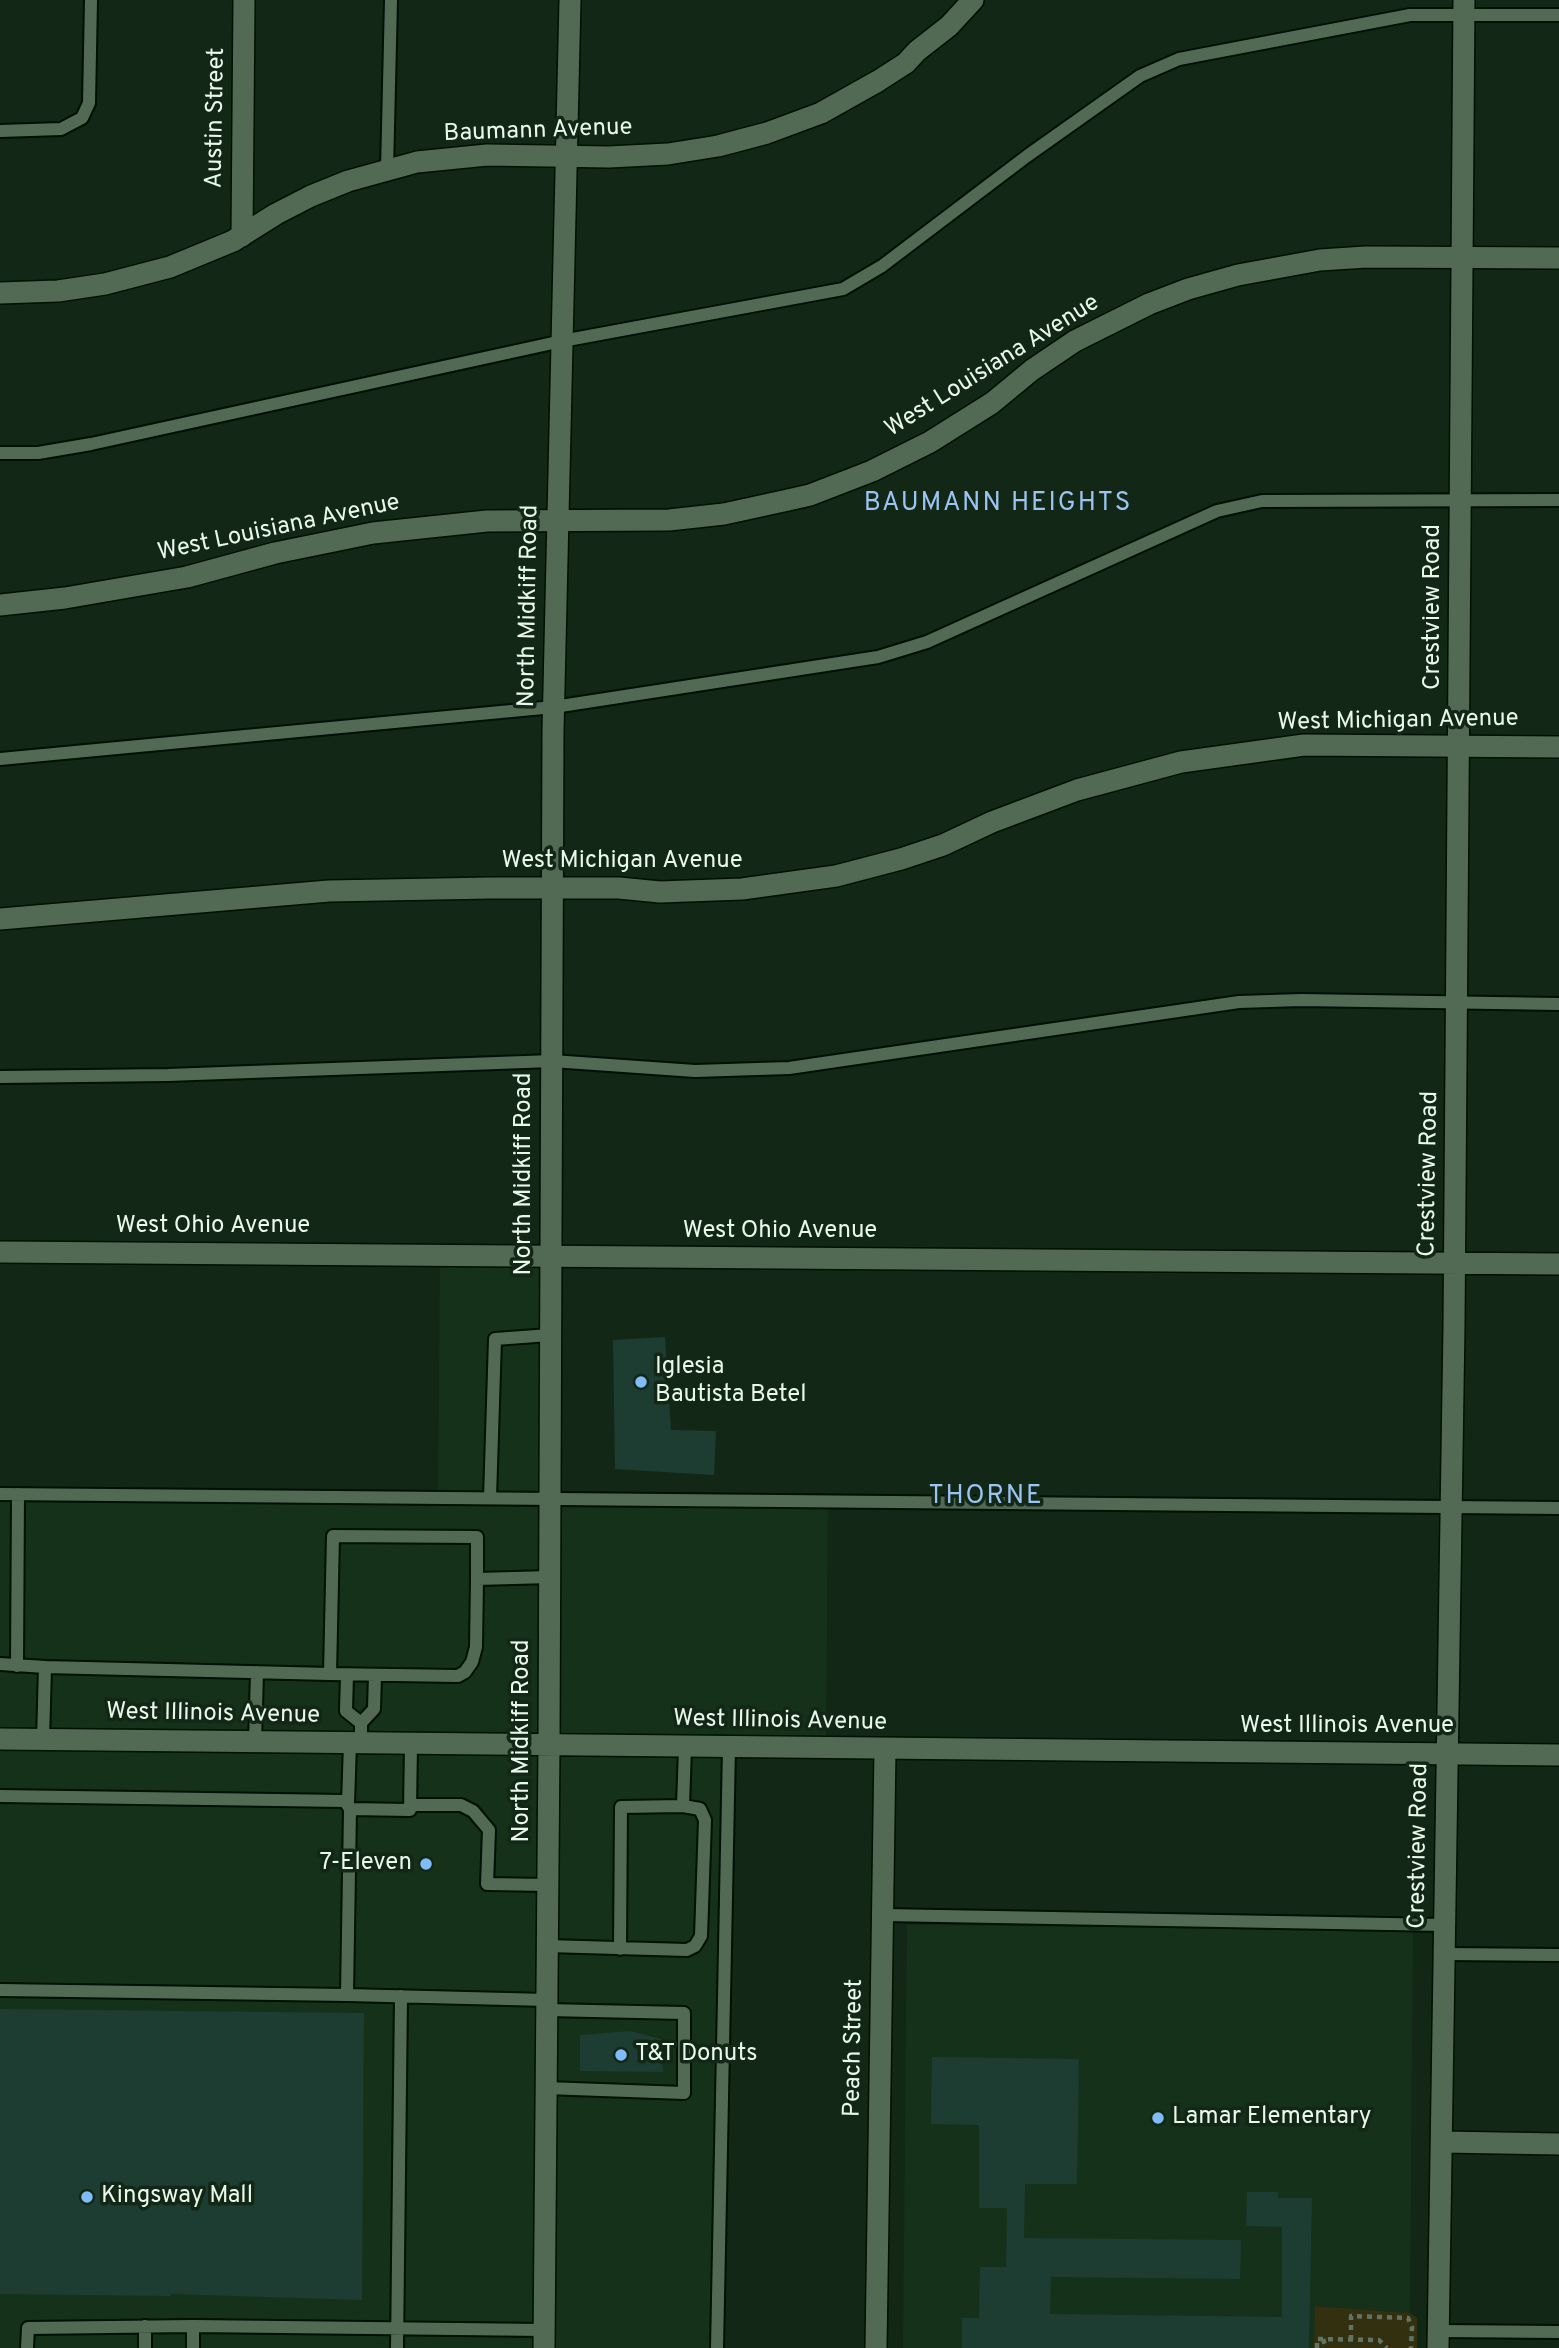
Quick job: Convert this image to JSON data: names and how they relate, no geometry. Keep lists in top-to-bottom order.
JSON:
{
  "streets": {
    "street": [
      "Austin Street",
      "Baumann Avenue",
      "West Louisiana Avenue",
      "North Midkiff Road",
      "Crestview Road",
      "West Michigan Avenue",
      "West Ohio Avenue",
      "West Illinois Avenue",
      "Peach Street"
    ]
  },
  "crossings": [
    ["Austin Street", "Baumann Avenue"],
    ["Baumann Avenue", "North Midkiff Road"],
    ["West Louisiana Avenue", "North Midkiff Road"],
    ["West Louisiana Avenue", "Crestview Road"],
    ["North Midkiff Road", "West Michigan Avenue"],
    ["North Midkiff Road", "West Ohio Avenue"],
    ["North Midkiff Road", "West Illinois Avenue"],
    ["Crestview Road", "West Michigan Avenue"],
    ["Crestview Road", "West Ohio Avenue"],
    ["Crestview Road", "West Illinois Avenue"],
    ["West Illinois Avenue", "Peach Street"]
  ],
  "districts": ["BAUMANN HEIGHTS", "THORNE"],
  "places": [
    "Iglesia Bautista Betel",
    "7-Eleven",
    "T&T Donuts",
    "Lamar Elementary",
    "Kingsway Mall"
  ]
}
